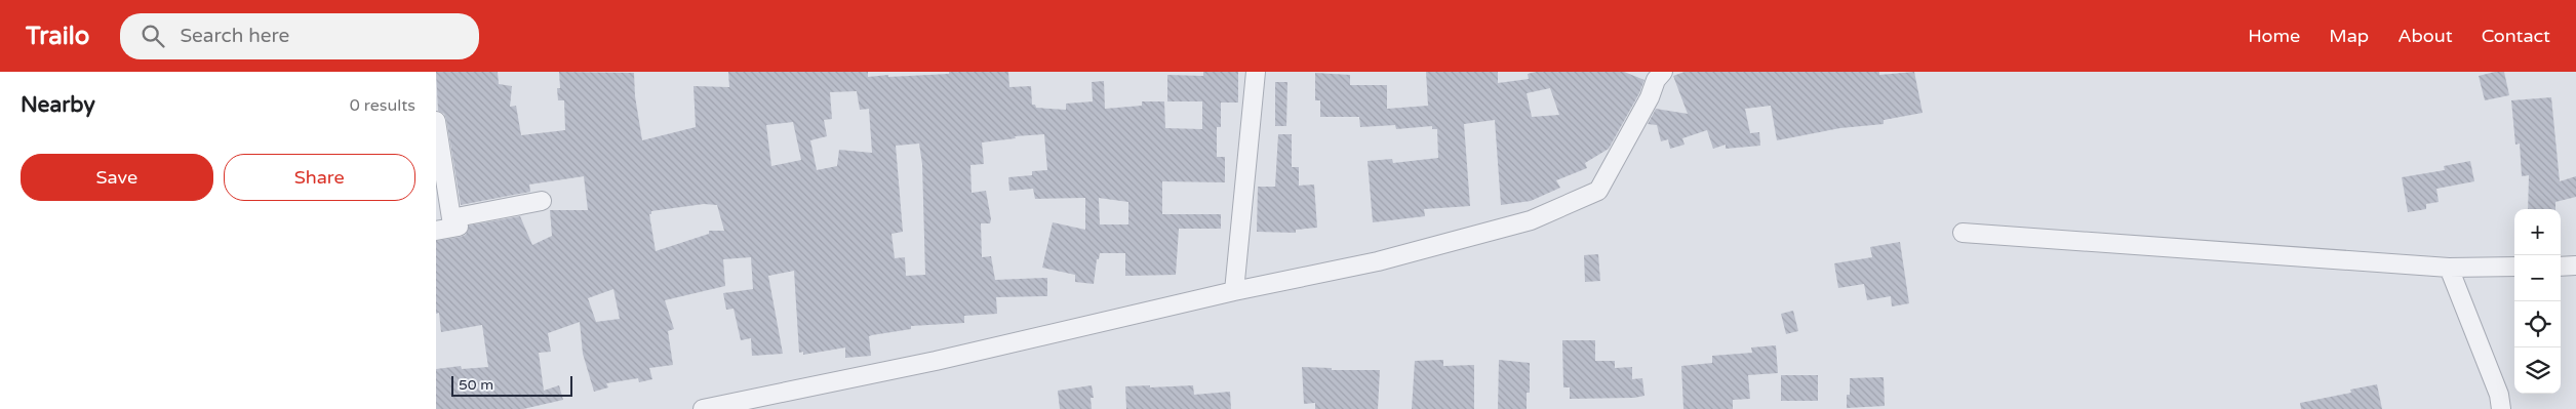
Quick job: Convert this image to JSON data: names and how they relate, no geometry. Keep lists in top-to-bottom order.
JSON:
{
  "scale_bar": "50 m",
  "page": {
    "header": "Trailo",
    "search": "Search here",
    "nav": [
      "Home",
      "Map",
      "About",
      "Contact"
    ],
    "heading": ["Nearby", "0 results"],
    "buttons": ["Save", "Share"],
    "map_buttons": ["+", "−"],
    "scale": "50 m"
  }
}
